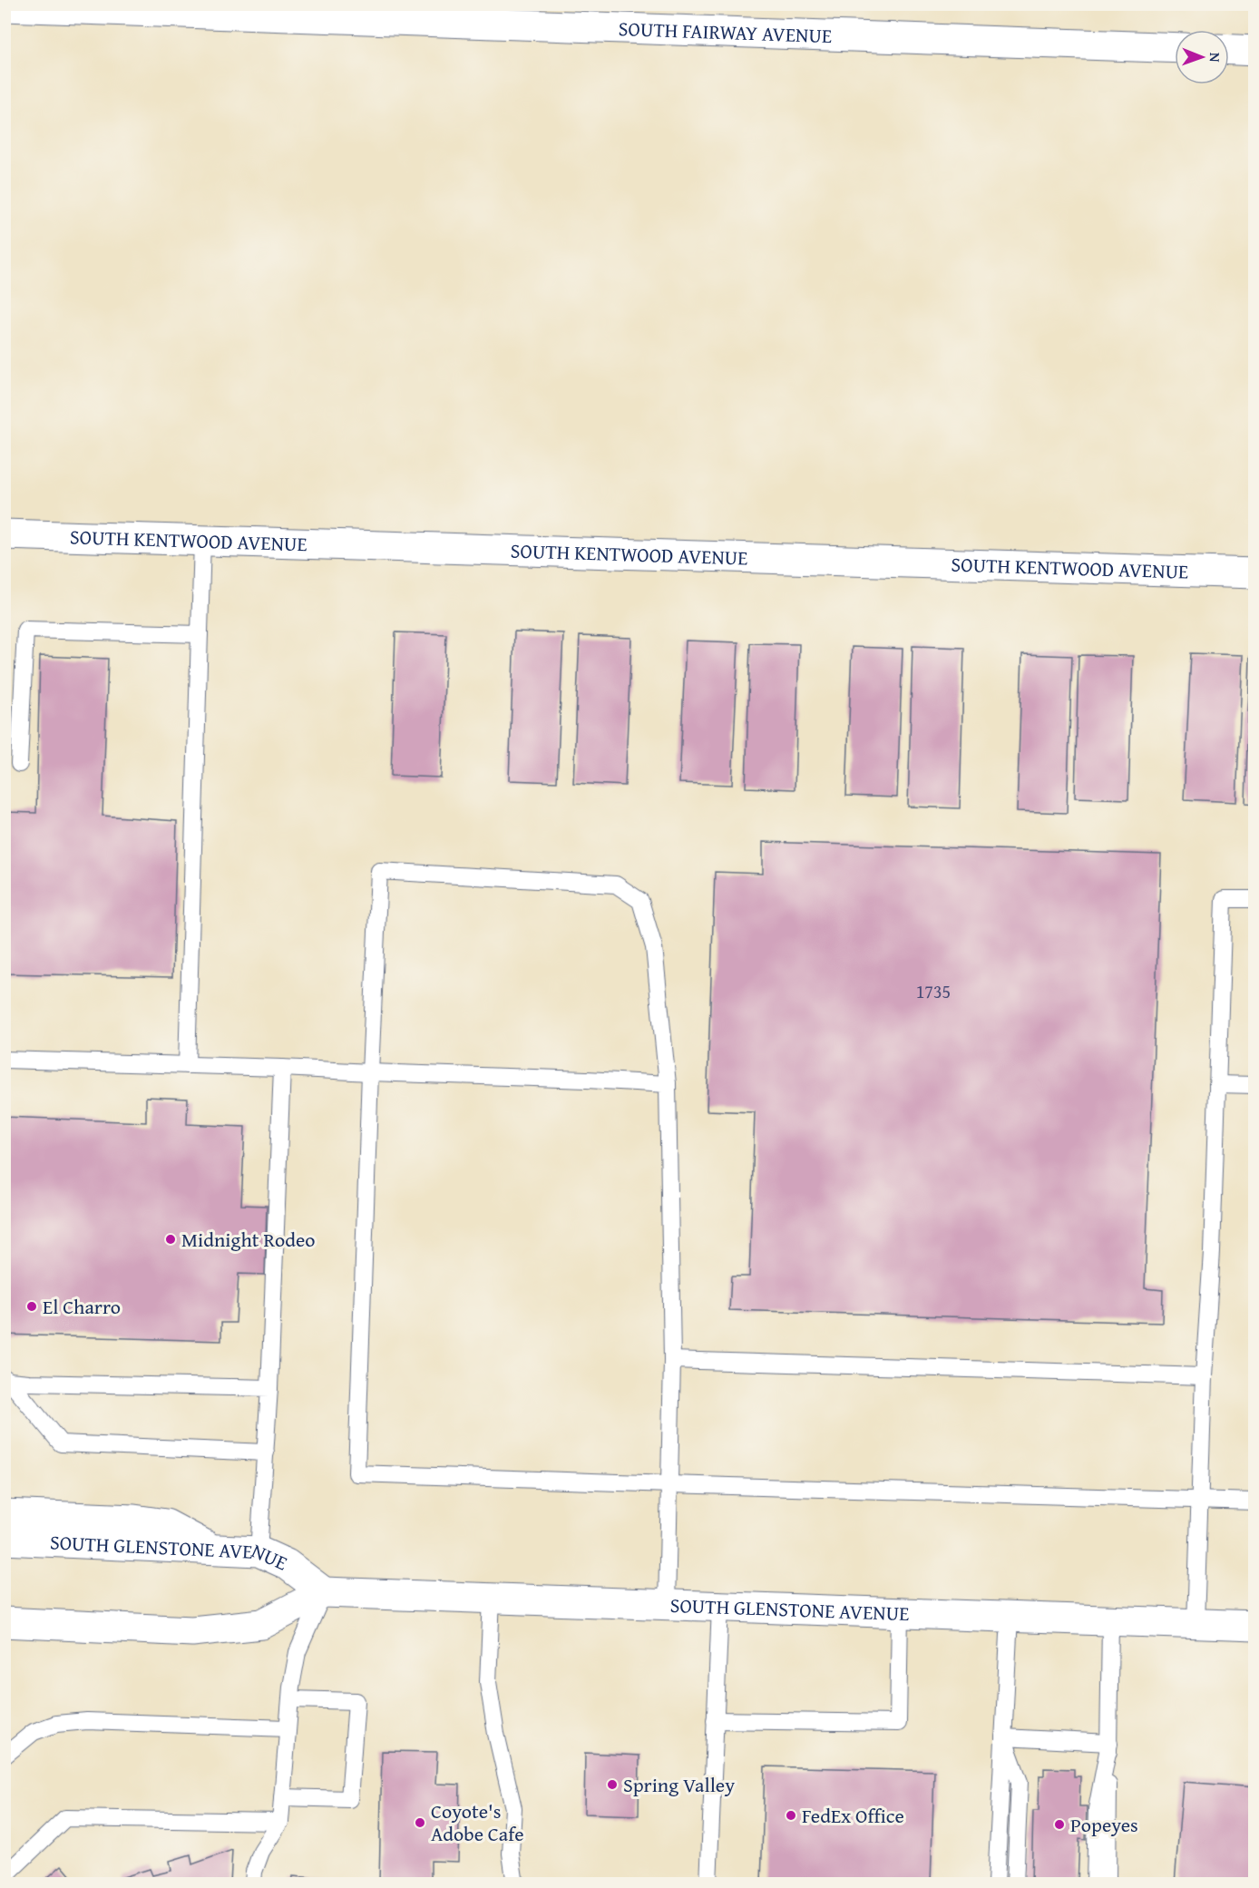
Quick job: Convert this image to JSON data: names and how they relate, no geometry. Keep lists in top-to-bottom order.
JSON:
{
  "streets": {
    "street": ["SOUTH FAIRWAY AVENUE", "SOUTH KENTWOOD AVENUE", "SOUTH GLENSTONE AVENUE"]
  },
  "places": [
    "Midnight Rodeo",
    "El Charro",
    "Spring Valley",
    "FedEx Office",
    "Coyote's Adobe Cafe",
    "Popeyes"
  ],
  "house_numbers": ["1735"],
  "north": "right"
}
